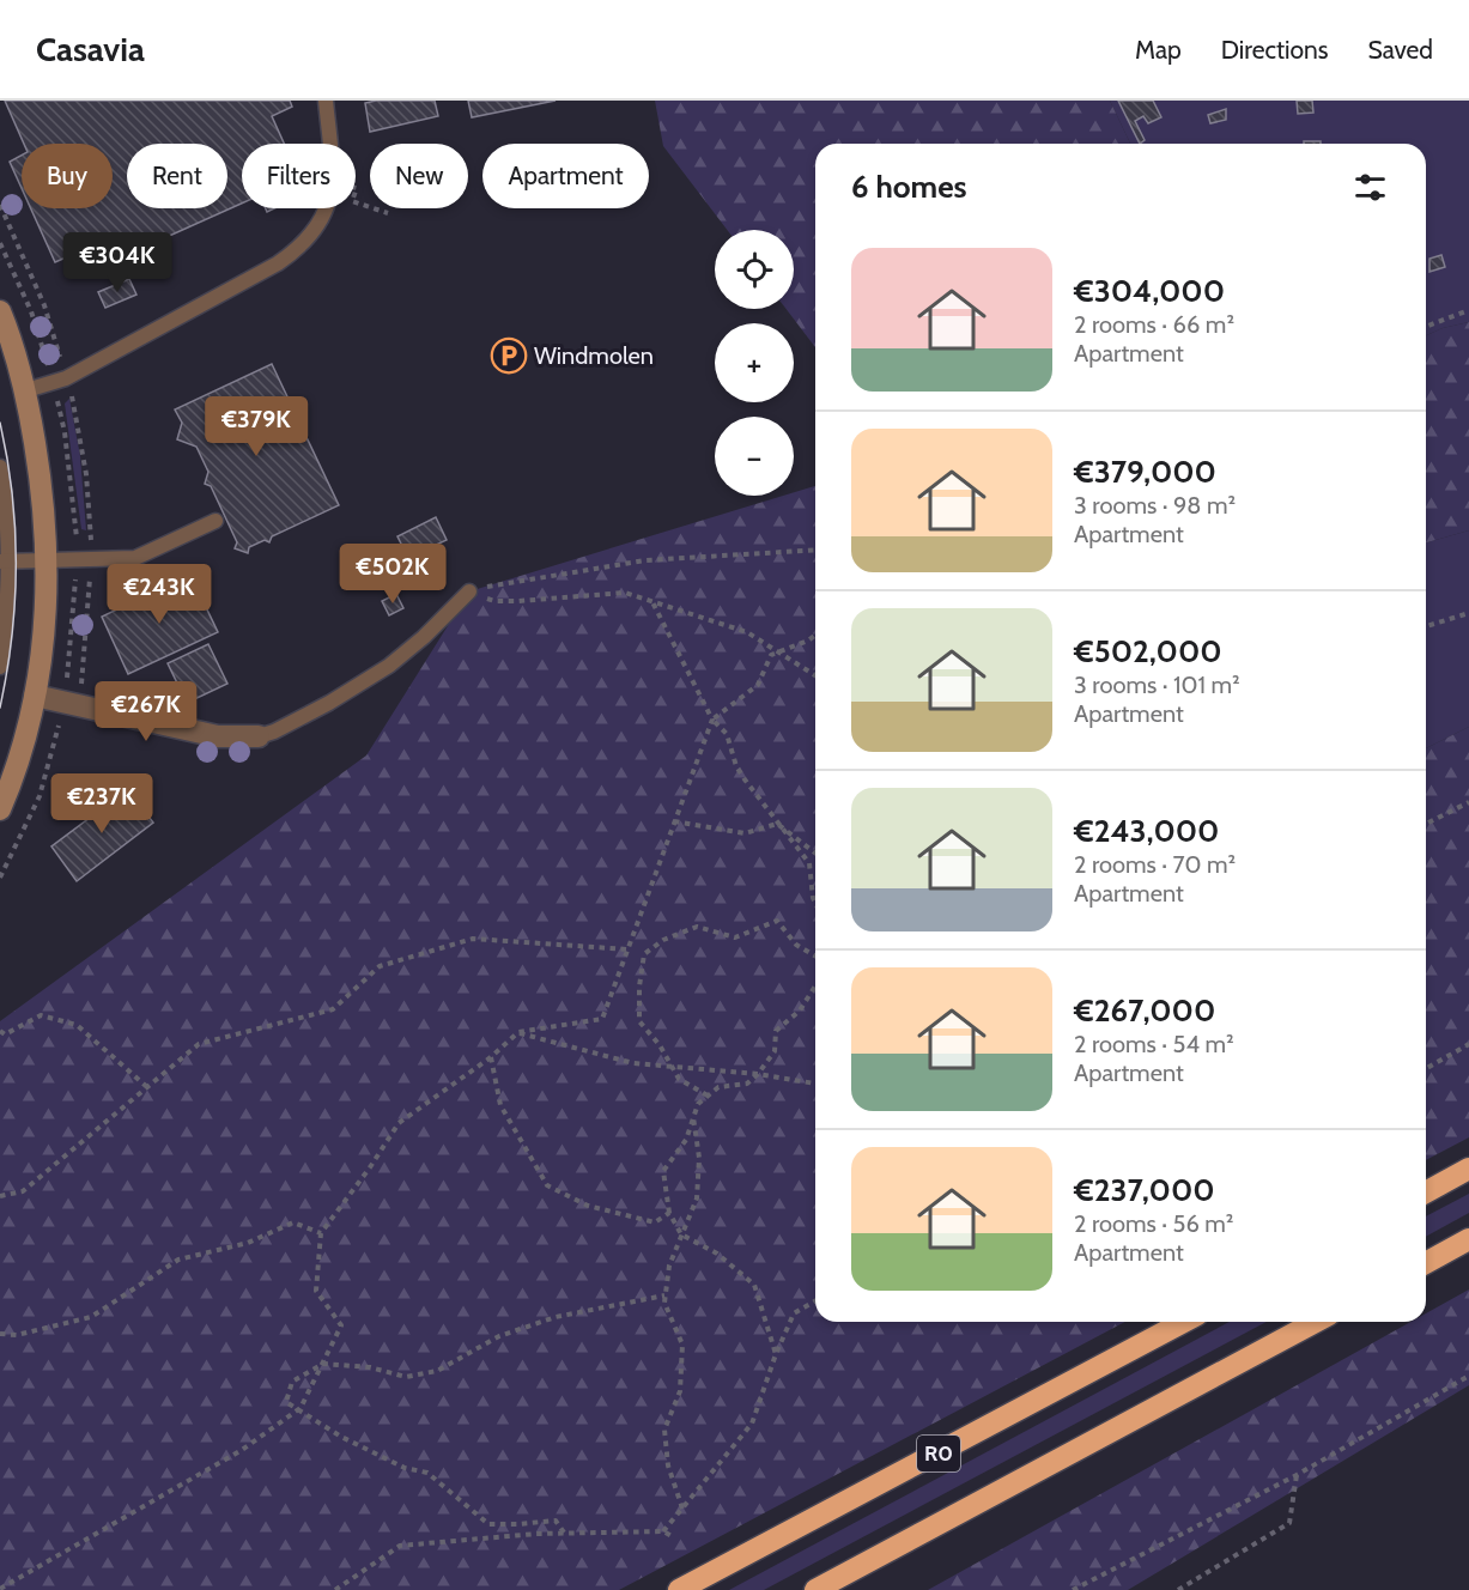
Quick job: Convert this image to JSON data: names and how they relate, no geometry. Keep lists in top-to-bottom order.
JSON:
{
  "streets": {
    "highway": ["R0"]
  },
  "places": {
    "parking": ["Windmolen"]
  },
  "page": {
    "header": "Casavia",
    "nav": ["Map", "Directions", "Saved"],
    "chip": [
      "Buy",
      "Rent",
      "Filters",
      "New",
      "Apartment"
    ],
    "heading": "6 homes",
    "map_buttons": ["+", "−"],
    "list": [
      {
        "name": "€304,000",
        "note": "2 rooms · 66 m² · Apartment"
      },
      {
        "name": "€379,000",
        "note": "3 rooms · 98 m² · Apartment"
      },
      {
        "name": "€502,000",
        "note": "3 rooms · 101 m² · Apartment"
      },
      {
        "name": "€243,000",
        "note": "2 rooms · 70 m² · Apartment"
      },
      {
        "name": "€267,000",
        "note": "2 rooms · 54 m² · Apartment"
      },
      {
        "name": "€237,000",
        "note": "2 rooms · 56 m² · Apartment"
      }
    ],
    "price": [
      "€304K",
      "€379K",
      "€502K",
      "€243K",
      "€267K",
      "€237K"
    ]
  }
}
